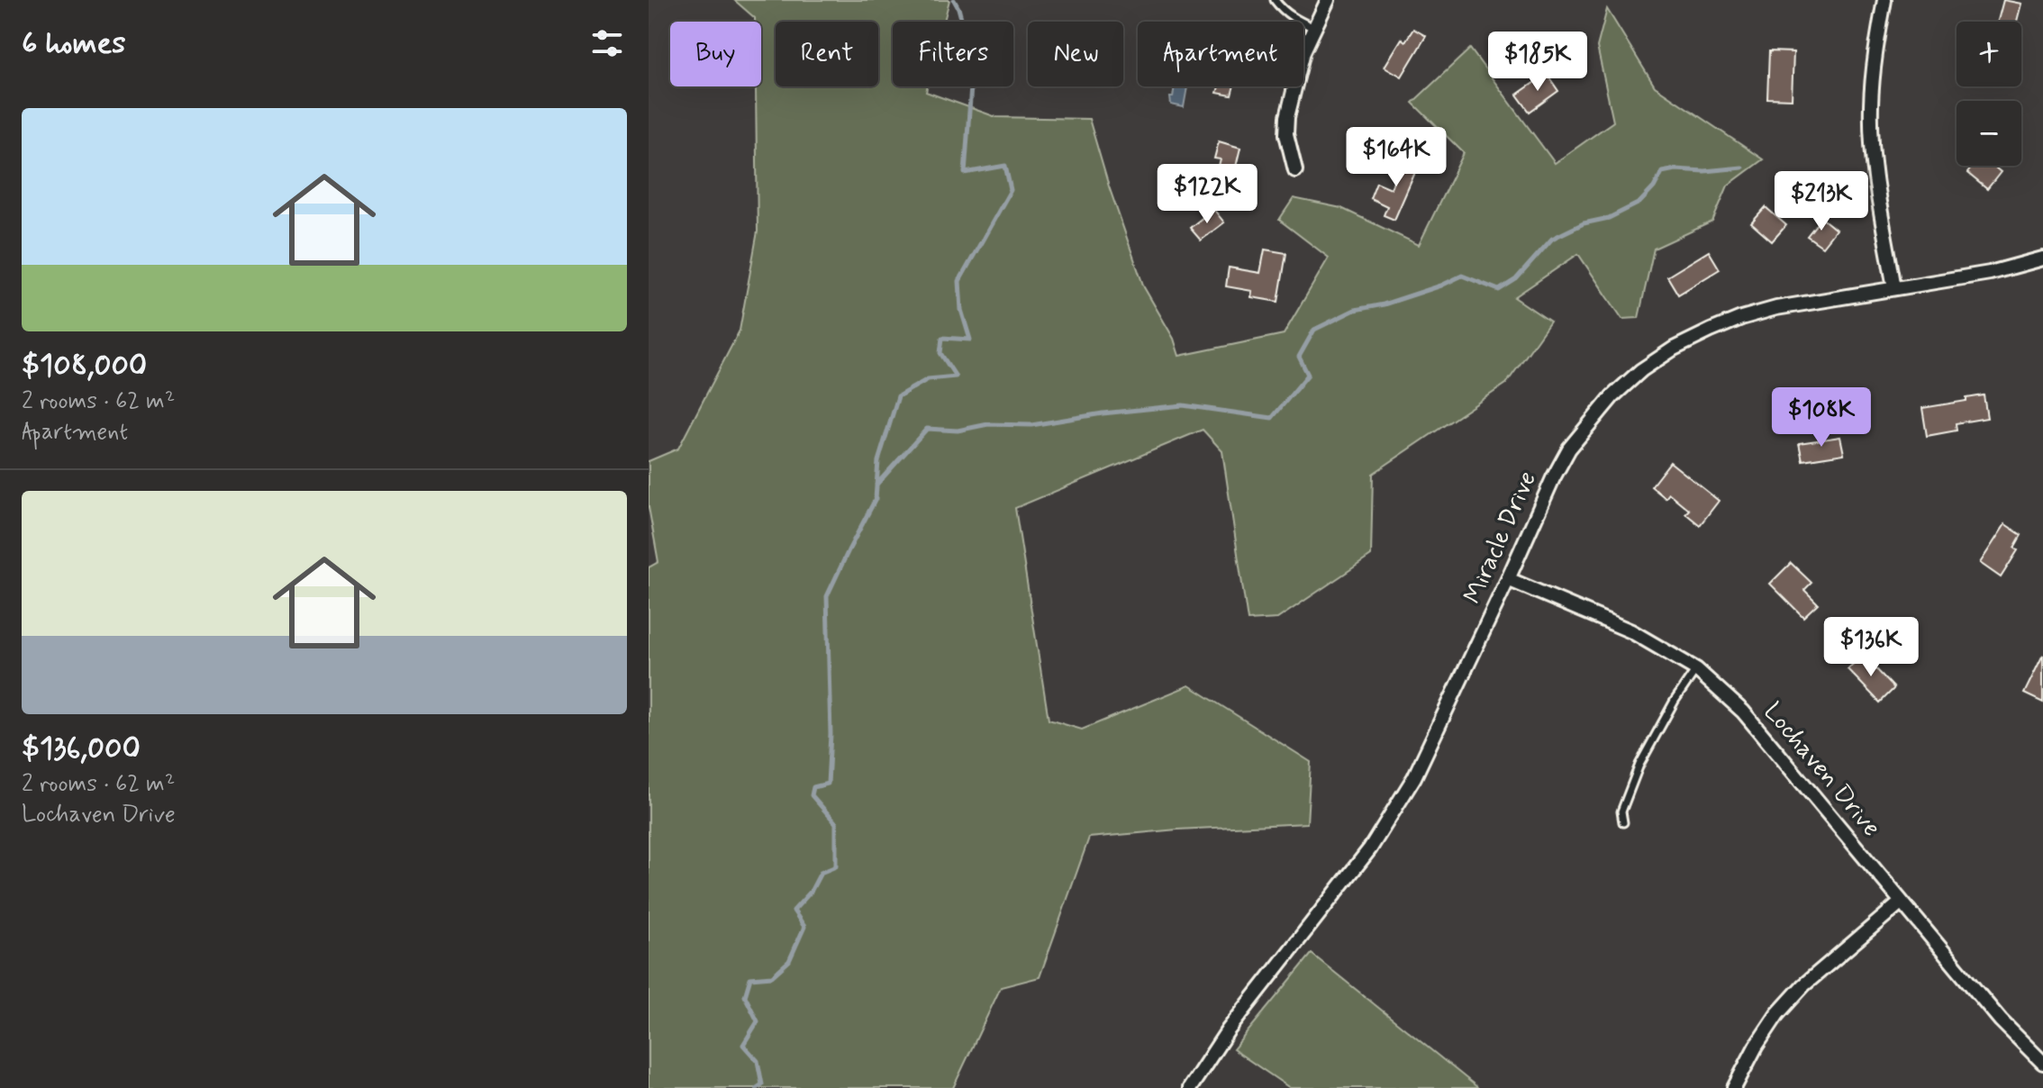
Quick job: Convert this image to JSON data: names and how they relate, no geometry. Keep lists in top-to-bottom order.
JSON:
{
  "streets": {
    "street": ["Miracle Drive", "Lochaven Drive"]
  },
  "crossings": [
    ["Miracle Drive", "Lochaven Drive"]
  ],
  "page": {
    "heading": "6 homes",
    "map_buttons": ["+", "−"],
    "chip": [
      "Buy",
      "Rent",
      "Filters",
      "New",
      "Apartment"
    ],
    "price": [
      "$185K",
      "$164K",
      "$122K",
      "$213K",
      "$108K",
      "$136K"
    ],
    "list": [
      {
        "name": "$108,000",
        "note": "2 rooms · 62 m² · Apartment"
      },
      {
        "name": "$136,000",
        "note": "2 rooms · 62 m² · Lochaven Drive"
      }
    ]
  }
}
